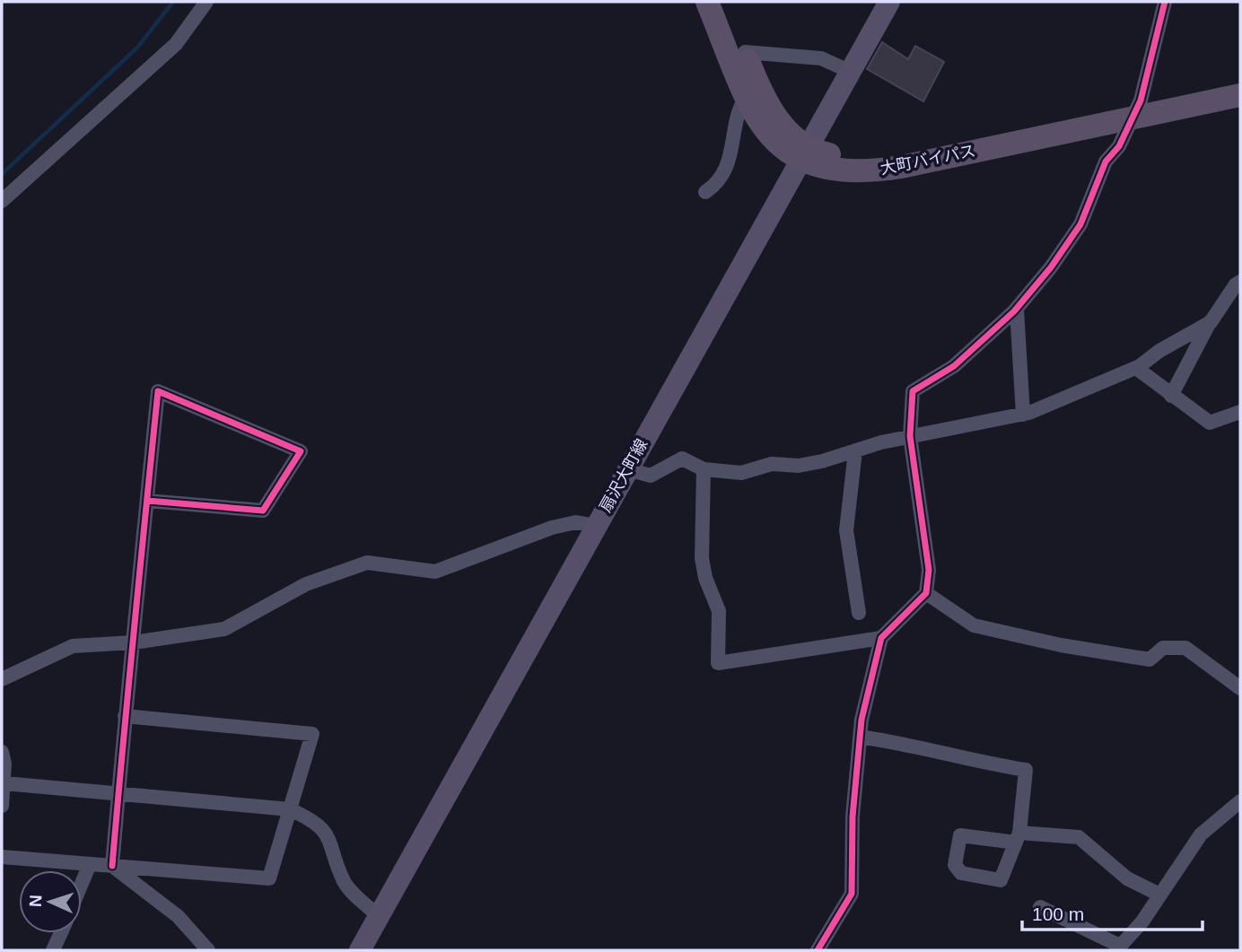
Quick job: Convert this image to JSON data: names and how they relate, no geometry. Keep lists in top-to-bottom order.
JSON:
{
  "streets": {
    "highway": ["大町バイパス"],
    "main road": ["扇沢大町線"]
  },
  "crossings": [
    ["大町バイパス", "扇沢大町線"]
  ],
  "scale_bar": "100 m",
  "north": "left"
}
